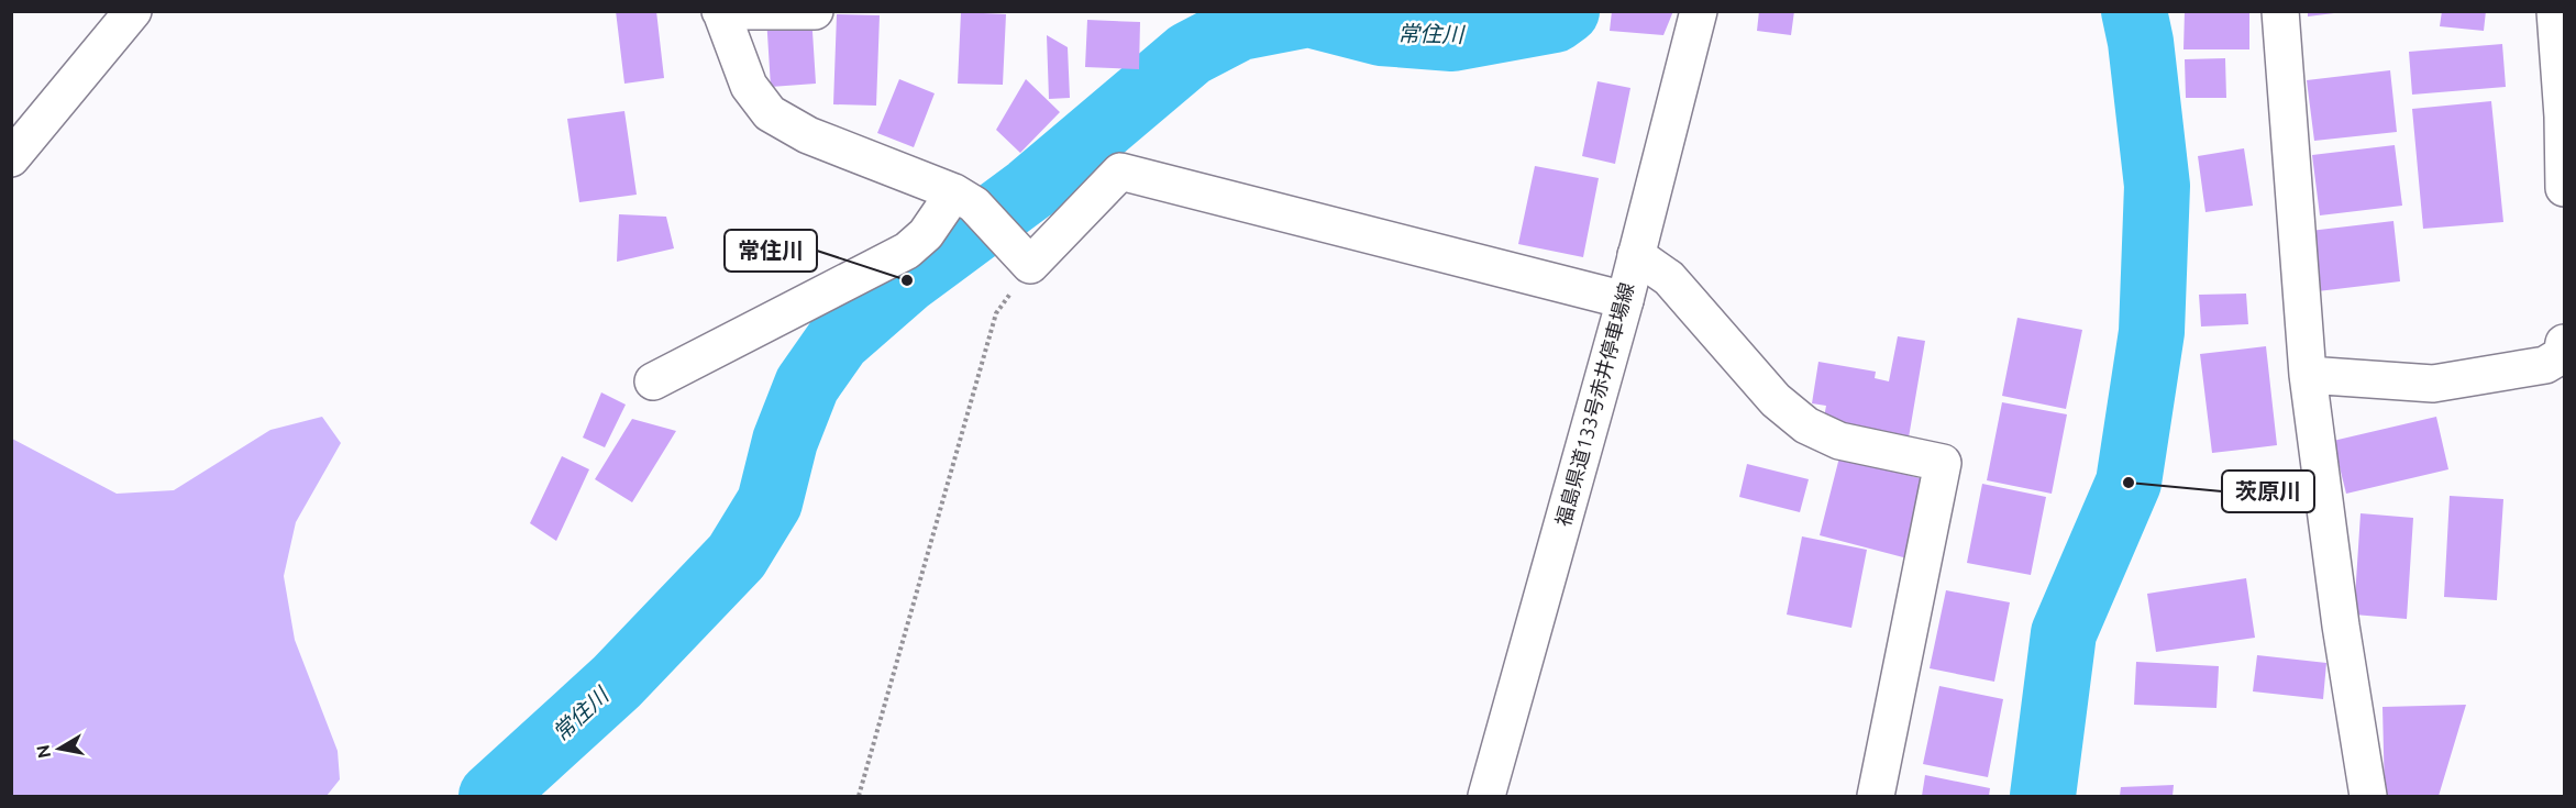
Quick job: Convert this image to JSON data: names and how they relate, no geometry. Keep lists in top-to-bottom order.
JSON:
{
  "streets": {
    "street": ["福島県道133号赤井停車場線"]
  },
  "water": ["常住川"],
  "places": ["常住川", "茨原川"],
  "north": "left"
}
